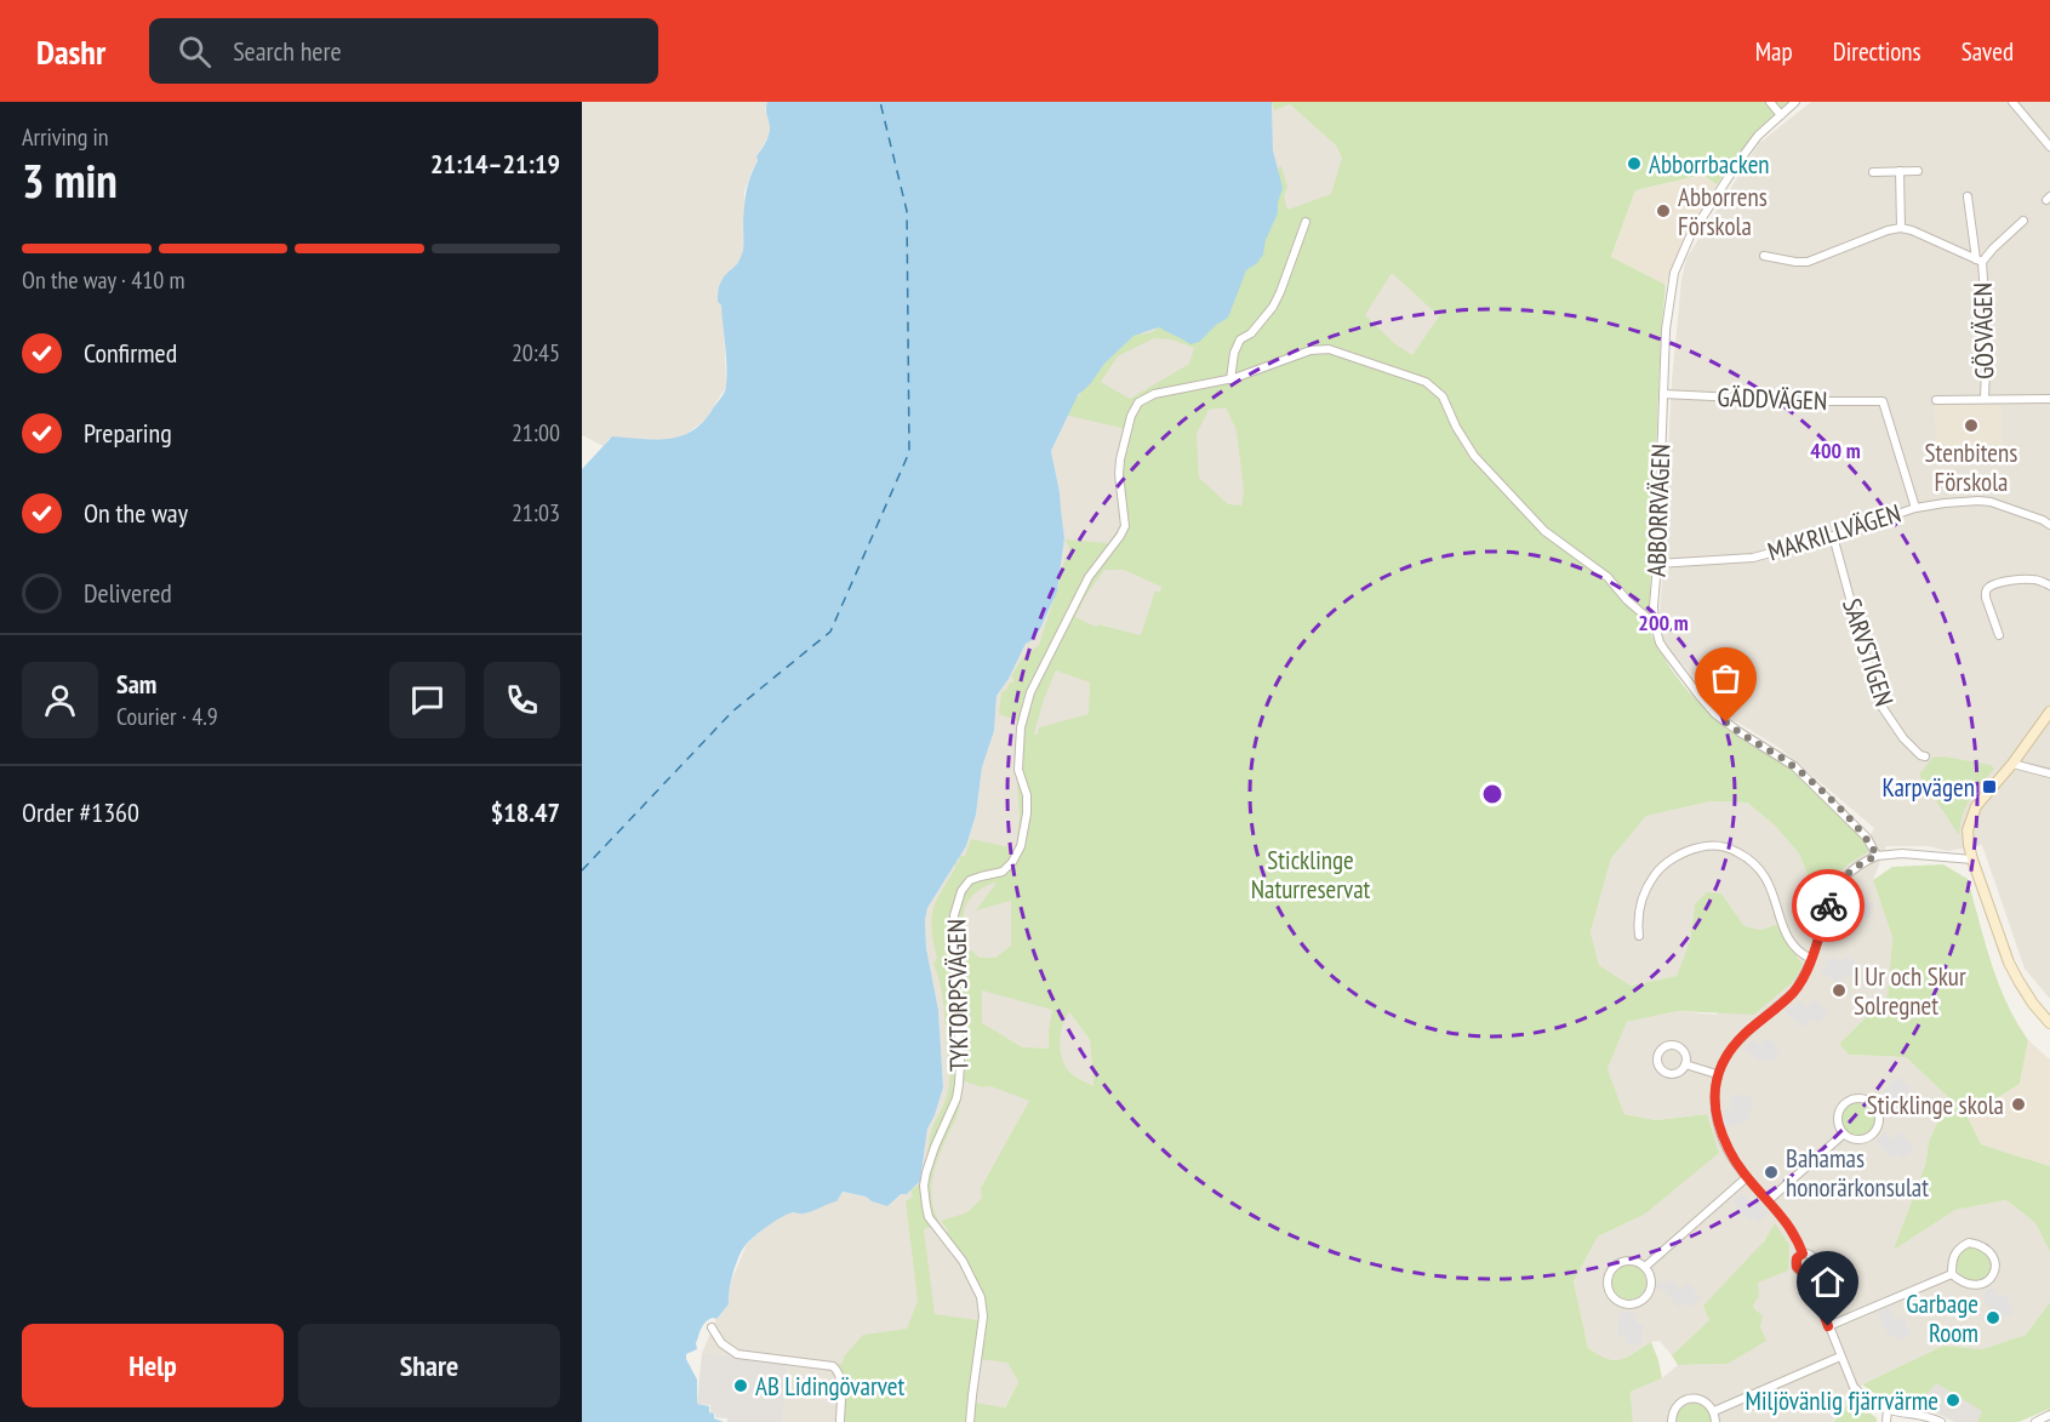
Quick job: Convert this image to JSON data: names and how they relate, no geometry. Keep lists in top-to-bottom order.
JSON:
{
  "streets": {
    "street": [
      "GÖSVÄGEN",
      "GÄDDVÄGEN",
      "ABBORRVÄGEN",
      "MAKRILLVÄGEN",
      "SARVSTIGEN",
      "TYKTORPSVÄGEN"
    ]
  },
  "crossings": [
    ["GÄDDVÄGEN", "ABBORRVÄGEN"],
    ["GÄDDVÄGEN", "MAKRILLVÄGEN"],
    ["ABBORRVÄGEN", "MAKRILLVÄGEN"],
    ["ABBORRVÄGEN", "TYKTORPSVÄGEN"],
    ["MAKRILLVÄGEN", "SARVSTIGEN"]
  ],
  "parks": ["Sticklinge Naturreservat"],
  "places": {
    "other": [
      "Abborrbacken",
      "Abborrens Förskola",
      "Stenbitens Förskola",
      "I Ur och Skur Solregnet",
      "Sticklinge skola",
      "Bahamas honorärkonsulat",
      "Garbage Room",
      "AB Lidingövarvet",
      "Miljövänlig fjärrvärme"
    ],
    "transit": ["Karpvägen"]
  },
  "page": {
    "header": "Dashr",
    "search": "Search here",
    "nav": ["Map", "Directions", "Saved"],
    "heading": ["3 min", "Arriving in", "21:14–21:19"],
    "panel": [
      "Sam",
      "Courier · 4.9",
      "Order #1360",
      "$18.47"
    ],
    "bar": "On the way · 410 m",
    "list": [
      ["Confirmed", "20:45"],
      ["Preparing", "21:00"],
      ["On the way", "21:03"],
      "Delivered"
    ],
    "buttons": ["Help", "Share"]
  },
  "rings": ["400 m", "200 m"]
}
